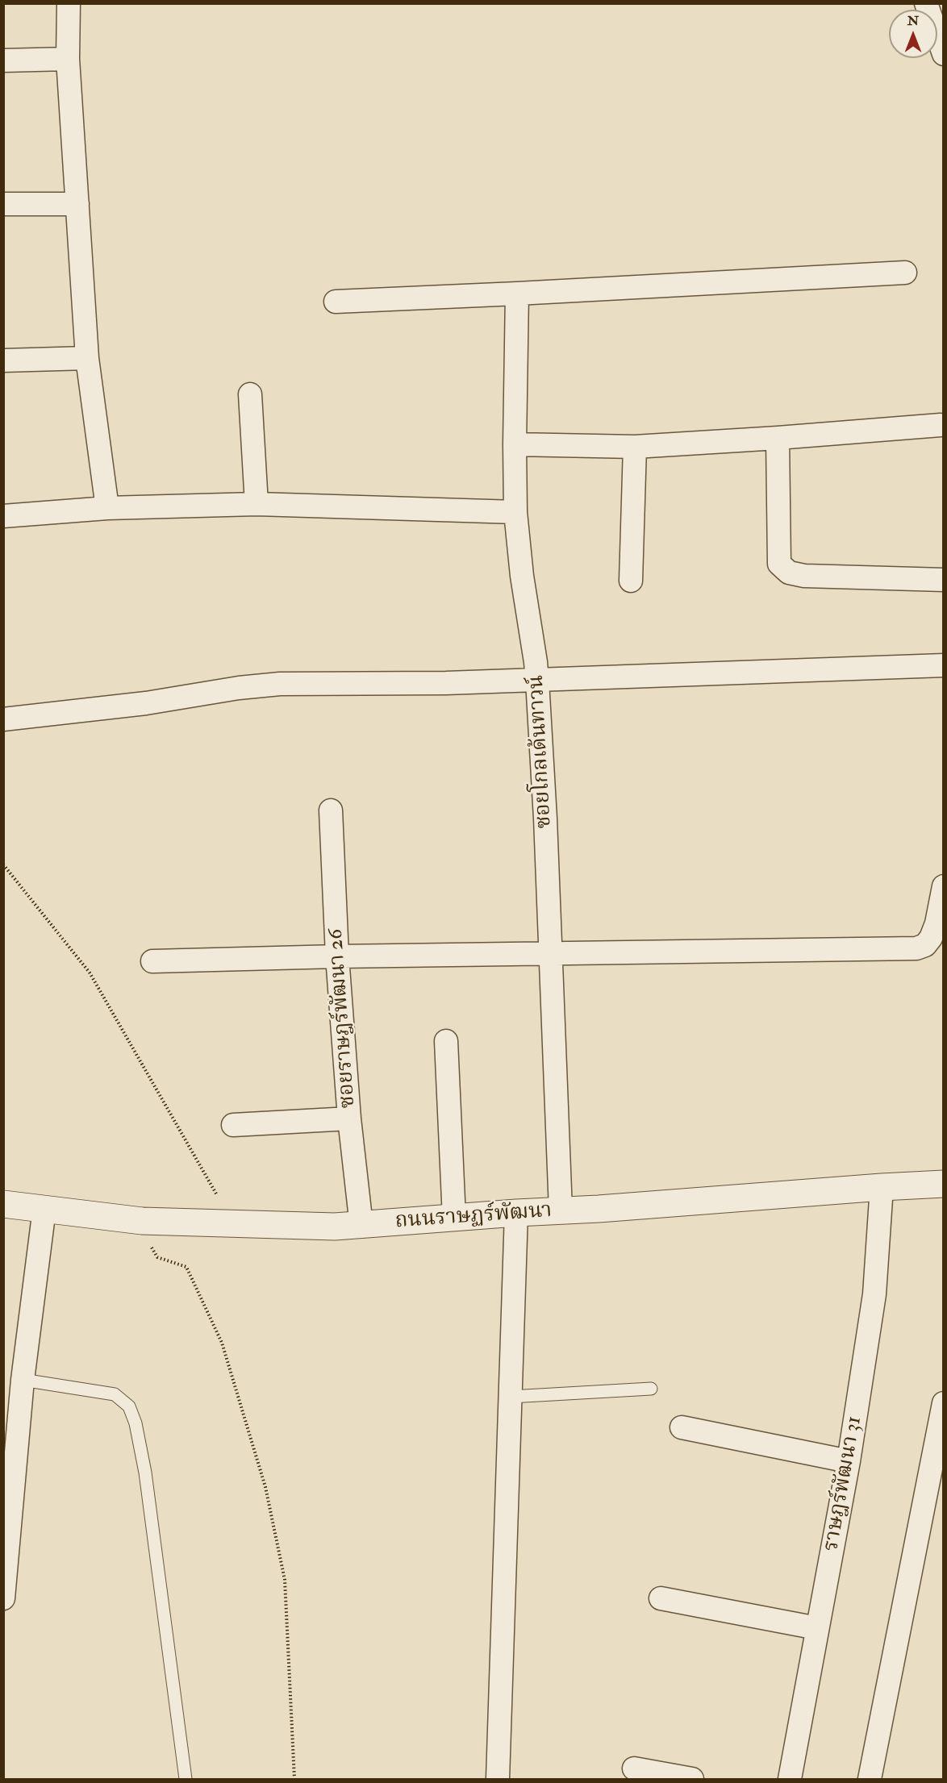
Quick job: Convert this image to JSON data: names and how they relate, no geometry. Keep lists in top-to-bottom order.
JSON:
{
  "streets": {
    "street": [
      "ซอยโกลเด้นทาวน์",
      "ซอยราษฎร์พัฒนา 26",
      "ถนนราษฏร์พัฒนา",
      "ราษฎร์พัฒนา 31"
    ]
  },
  "crossings": [
    ["ซอยโกลเด้นทาวน์", "ถนนราษฏร์พัฒนา"],
    ["ซอยราษฎร์พัฒนา 26", "ถนนราษฏร์พัฒนา"],
    ["ถนนราษฏร์พัฒนา", "ราษฎร์พัฒนา 31"]
  ],
  "north": "top"
}
